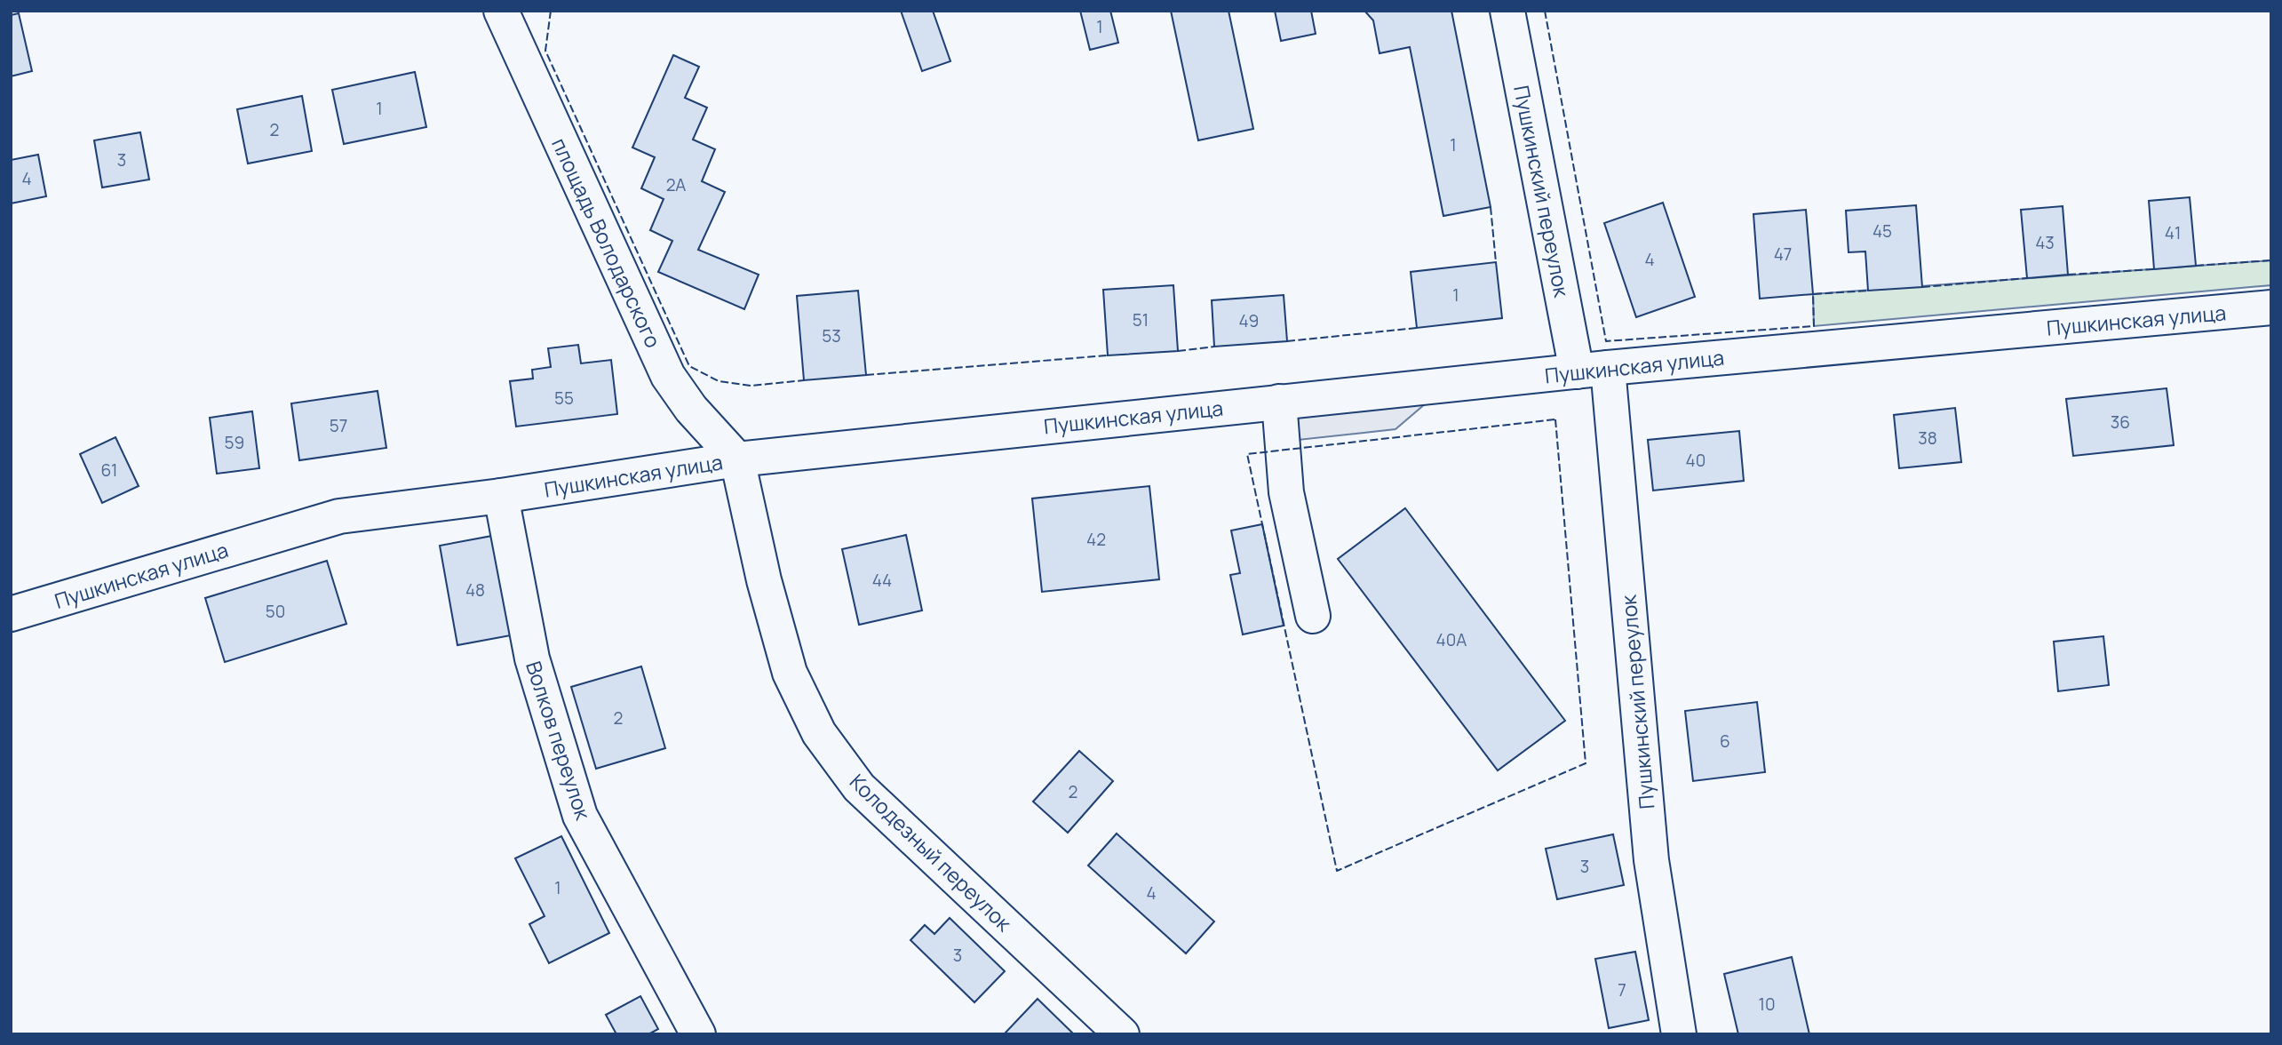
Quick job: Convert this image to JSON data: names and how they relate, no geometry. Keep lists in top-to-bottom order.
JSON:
{
  "streets": {
    "street": [
      "Пушкинский переулок",
      "площадь Володарского",
      "Пушкинская улица",
      "Волков переулок",
      "Колодезный переулок"
    ]
  },
  "crossings": [
    ["Пушкинский переулок", "Пушкинская улица"],
    ["площадь Володарского", "Пушкинская улица"],
    ["площадь Володарского", "Колодезный переулок"],
    ["Пушкинская улица", "Волков переулок"],
    ["Пушкинская улица", "Колодезный переулок"]
  ],
  "house_numbers": [
    "1",
    "1",
    "2",
    "1",
    "3",
    "4",
    "2А",
    "45",
    "41",
    "43",
    "47",
    "4",
    "1",
    "51",
    "49",
    "53",
    "55",
    "36",
    "57",
    "38",
    "59",
    "40",
    "61",
    "42",
    "44",
    "48",
    "50",
    "40А",
    "2",
    "6",
    "2",
    "3",
    "1",
    "4",
    "3",
    "7",
    "10"
  ]
}
